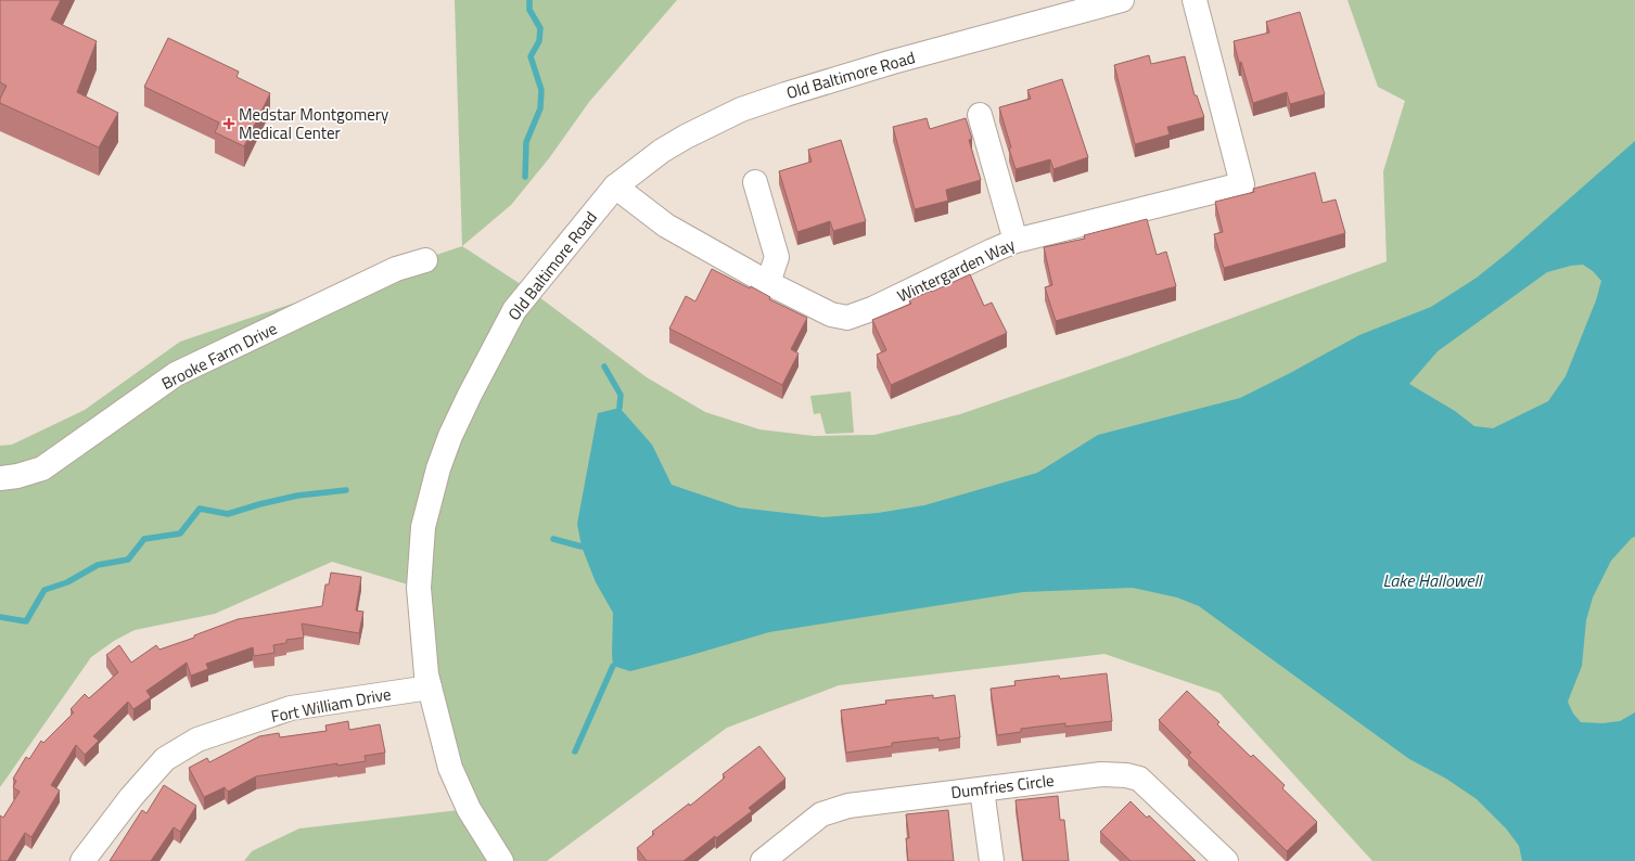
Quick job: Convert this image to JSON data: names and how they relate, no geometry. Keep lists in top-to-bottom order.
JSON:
{
  "streets": {
    "street": [
      "Old Baltimore Road",
      "Wintergarden Way",
      "Brooke Farm Drive",
      "Fort William Drive",
      "Dumfries Circle"
    ]
  },
  "crossings": [
    ["Old Baltimore Road", "Wintergarden Way"],
    ["Old Baltimore Road", "Fort William Drive"]
  ],
  "water": ["Lake Hallowell"],
  "places": {
    "health": ["Medstar Montgomery Medical Center"]
  }
}
